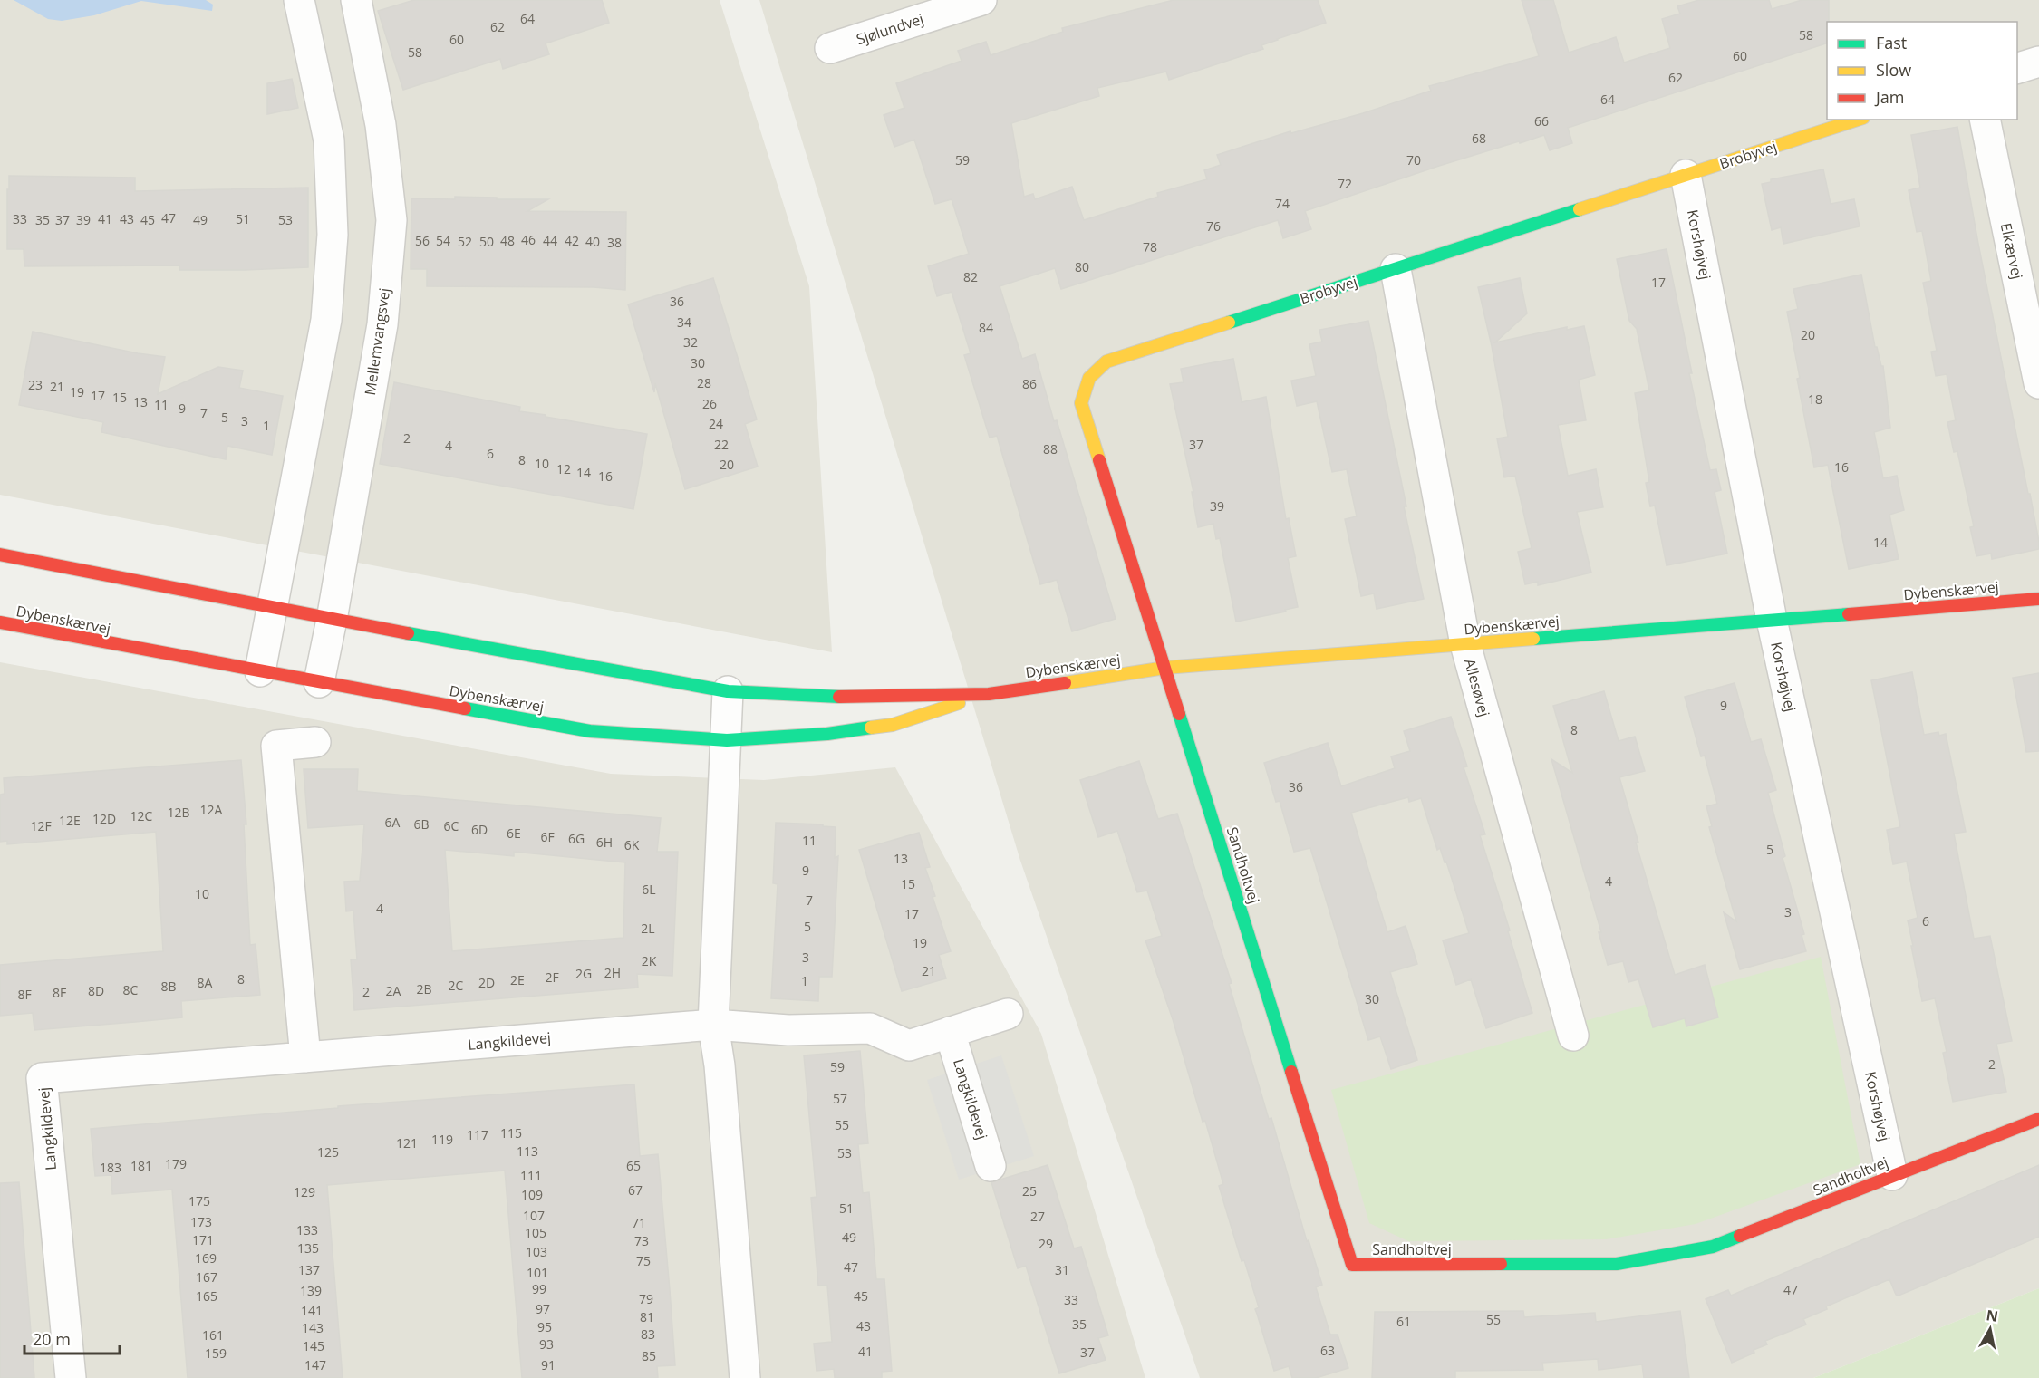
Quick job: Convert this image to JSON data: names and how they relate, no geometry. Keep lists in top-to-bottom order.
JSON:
{
  "streets": {
    "street": [
      "Sjølundvej",
      "Brobyvej",
      "Korshøjvej",
      "Elkærvej",
      "Mellemvangsvej",
      "Dybenskærvej",
      "Allesøvej",
      "Sandholtvej",
      "Langkildevej"
    ]
  },
  "crossings": [
    ["Brobyvej", "Korshøjvej"],
    ["Brobyvej", "Dybenskærvej"],
    ["Brobyvej", "Allesøvej"],
    ["Brobyvej", "Sandholtvej"],
    ["Korshøjvej", "Dybenskærvej"],
    ["Korshøjvej", "Sandholtvej"],
    ["Mellemvangsvej", "Dybenskærvej"],
    ["Dybenskærvej", "Allesøvej"],
    ["Dybenskærvej", "Sandholtvej"]
  ],
  "house_numbers": [
    "64",
    "62",
    "58",
    "60",
    "58",
    "60",
    "62",
    "64",
    "66",
    "68",
    "59",
    "70",
    "72",
    "74",
    "47",
    "33",
    "41",
    "43",
    "51",
    "35",
    "37",
    "39",
    "45",
    "49",
    "53",
    "76",
    "46",
    "56",
    "54",
    "48",
    "44",
    "42",
    "52",
    "50",
    "40",
    "38",
    "78",
    "80",
    "82",
    "17",
    "36",
    "34",
    "84",
    "20",
    "32",
    "30",
    "28",
    "86",
    "23",
    "21",
    "19",
    "17",
    "15",
    "18",
    "13",
    "26",
    "11",
    "9",
    "7",
    "5",
    "3",
    "24",
    "1",
    "2",
    "22",
    "37",
    "4",
    "88",
    "6",
    "8",
    "10",
    "20",
    "16",
    "12",
    "14",
    "16",
    "39",
    "14",
    "9",
    "8",
    "36",
    "12A",
    "12B",
    "12C",
    "12D",
    "12E",
    "6A",
    "6B",
    "12F",
    "6C",
    "6D",
    "6E",
    "6F",
    "6G",
    "11",
    "6H",
    "6K",
    "5",
    "13",
    "9",
    "4",
    "15",
    "6L",
    "10",
    "7",
    "4",
    "3",
    "17",
    "6",
    "5",
    "2L",
    "19",
    "3",
    "2K",
    "21",
    "2H",
    "2G",
    "2F",
    "8",
    "2E",
    "1",
    "8A",
    "2D",
    "2C",
    "8B",
    "2B",
    "8C",
    "8D",
    "2A",
    "2",
    "8E",
    "8F",
    "30",
    "2",
    "59",
    "57",
    "55",
    "115",
    "117",
    "119",
    "121",
    "113",
    "125",
    "53",
    "179",
    "181",
    "65",
    "183",
    "111",
    "67",
    "25",
    "129",
    "109",
    "175",
    "51",
    "107",
    "27",
    "173",
    "71",
    "133",
    "105",
    "49",
    "171",
    "73",
    "29",
    "135",
    "103",
    "169",
    "75",
    "47",
    "137",
    "31",
    "101",
    "167",
    "99",
    "47",
    "139",
    "165",
    "45",
    "79",
    "33",
    "97",
    "141",
    "81",
    "55",
    "61",
    "35",
    "43",
    "95",
    "143",
    "83",
    "161",
    "93",
    "145",
    "63",
    "41",
    "37",
    "159",
    "85",
    "147",
    "91"
  ],
  "legend": ["Fast", "Slow", "Jam"],
  "scale_bar": "20 m",
  "north": "top"
}
